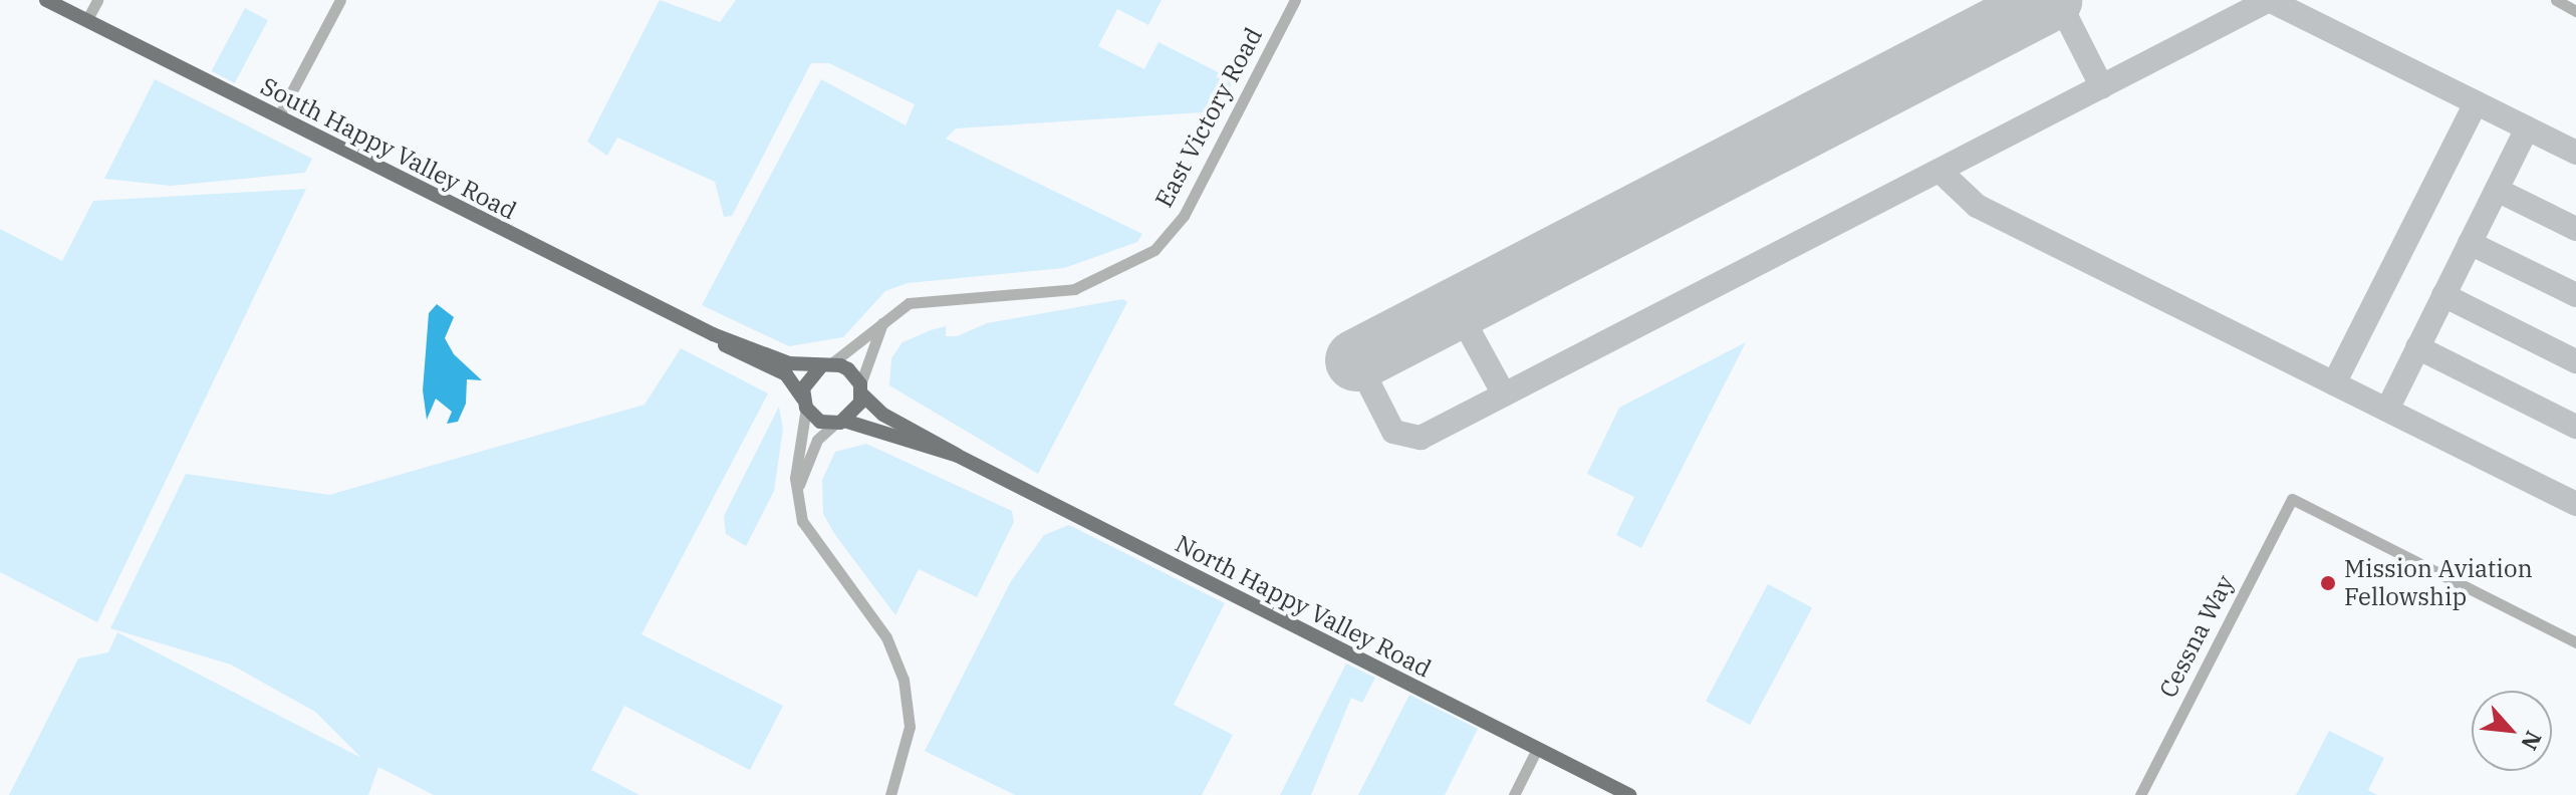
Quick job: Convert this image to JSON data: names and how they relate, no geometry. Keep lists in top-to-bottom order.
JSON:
{
  "streets": {
    "main road": ["South Happy Valley Road", "North Happy Valley Road"],
    "street": ["East Victory Road", "Cessna Way"]
  },
  "crossings": [
    ["East Victory Road", "North Happy Valley Road"]
  ],
  "places": ["Mission Aviation Fellowship"],
  "north": "bottom right"
}
